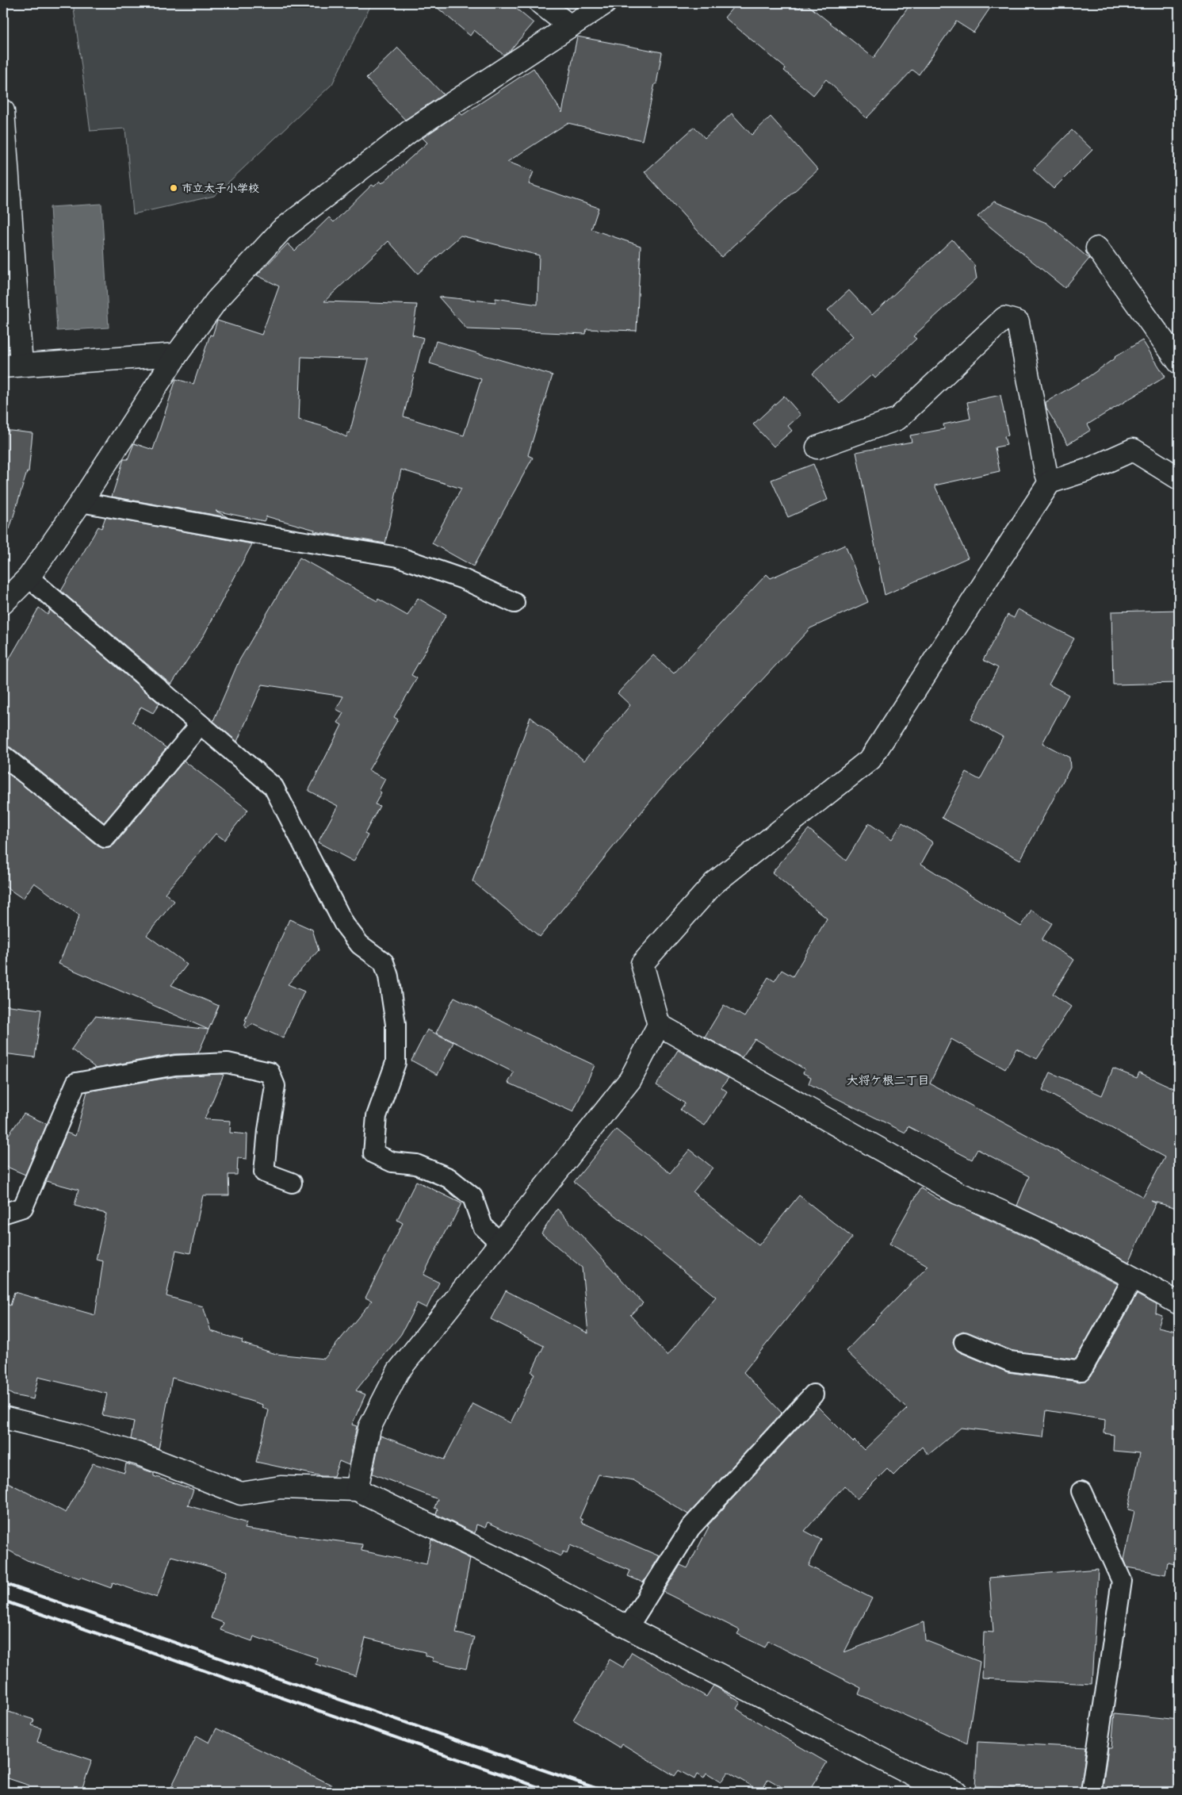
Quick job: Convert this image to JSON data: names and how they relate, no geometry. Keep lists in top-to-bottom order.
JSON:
{
  "districts": ["大将ケ根二丁目"],
  "places": ["市立太子小学校"]
}
